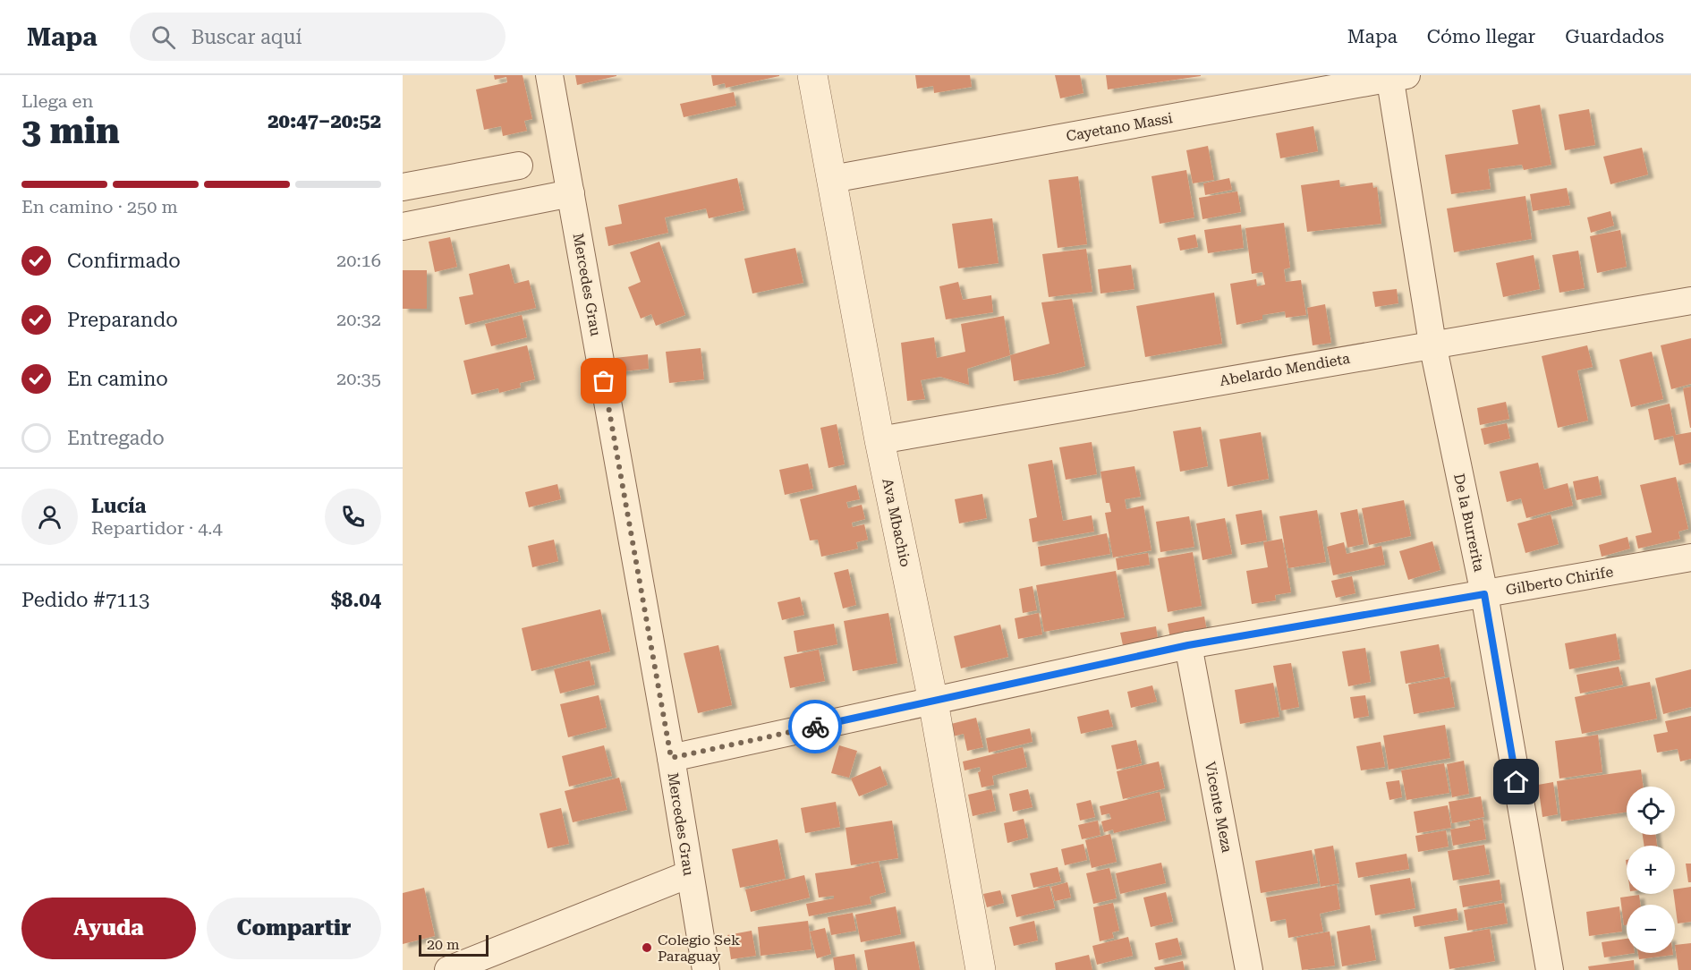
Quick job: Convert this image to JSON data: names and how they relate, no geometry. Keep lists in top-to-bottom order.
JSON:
{
  "streets": {
    "street": [
      "Cayetano Massi",
      "Mercedes Grau",
      "Abelardo Mendieta",
      "Ava Mbachio",
      "De la Burrerita",
      "Gilberto Chirife",
      "Vicente Meza"
    ]
  },
  "crossings": [
    ["Cayetano Massi", "Ava Mbachio"],
    ["Cayetano Massi", "De la Burrerita"],
    ["Mercedes Grau", "Gilberto Chirife"],
    ["Abelardo Mendieta", "Ava Mbachio"],
    ["Abelardo Mendieta", "De la Burrerita"],
    ["Ava Mbachio", "Gilberto Chirife"],
    ["De la Burrerita", "Gilberto Chirife"],
    ["Gilberto Chirife", "Vicente Meza"]
  ],
  "places": ["Colegio Sek Paraguay"],
  "scale_bar": "20 m",
  "page": {
    "header": "Mapa",
    "search": "Buscar aquí",
    "nav": ["Mapa", "Cómo llegar", "Guardados"],
    "heading": ["3 min", "Llega en", "20:47–20:52"],
    "panel": [
      "Lucía",
      "Repartidor · 4.4",
      "Pedido #7113",
      "$8.04"
    ],
    "bar": "En camino · 250 m",
    "list": [
      ["Confirmado", "20:16"],
      ["Preparando", "20:32"],
      ["En camino", "20:35"],
      "Entregado"
    ],
    "map_buttons": ["+", "−"],
    "buttons": ["Ayuda", "Compartir"],
    "scale": "20 m"
  }
}
